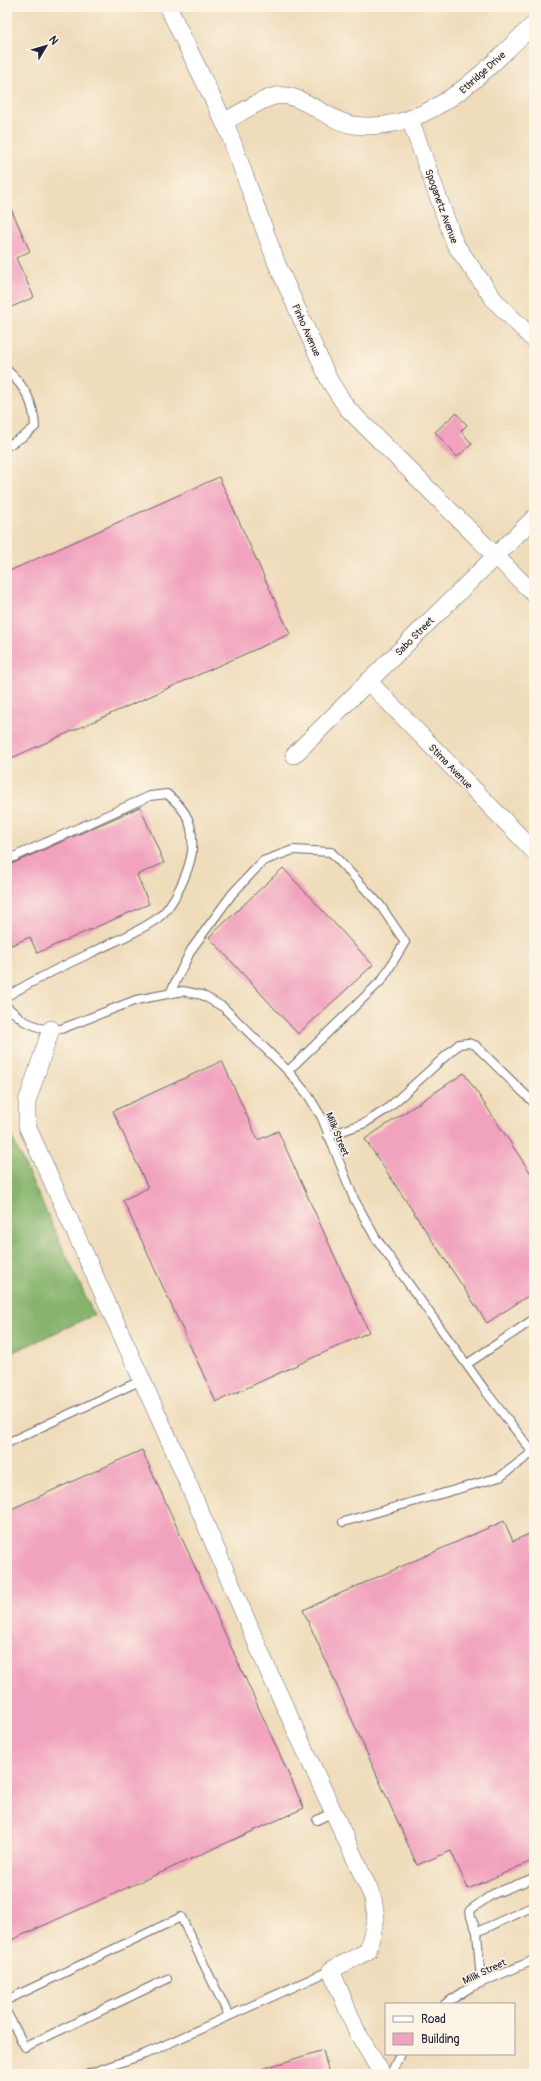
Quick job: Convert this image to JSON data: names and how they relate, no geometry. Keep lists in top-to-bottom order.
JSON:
{
  "streets": {
    "street": [
      "Ethridge Drive",
      "Spoganetz Avenue",
      "Pinho Avenue",
      "Sabo Street",
      "Stima Avenue"
    ],
    "lane": ["Milik Street"]
  },
  "crossings": [
    ["Ethridge Drive", "Spoganetz Avenue"],
    ["Ethridge Drive", "Pinho Avenue"],
    ["Pinho Avenue", "Sabo Street"],
    ["Sabo Street", "Stima Avenue"]
  ],
  "legend": ["Road", "Building"],
  "north": "top right"
}
